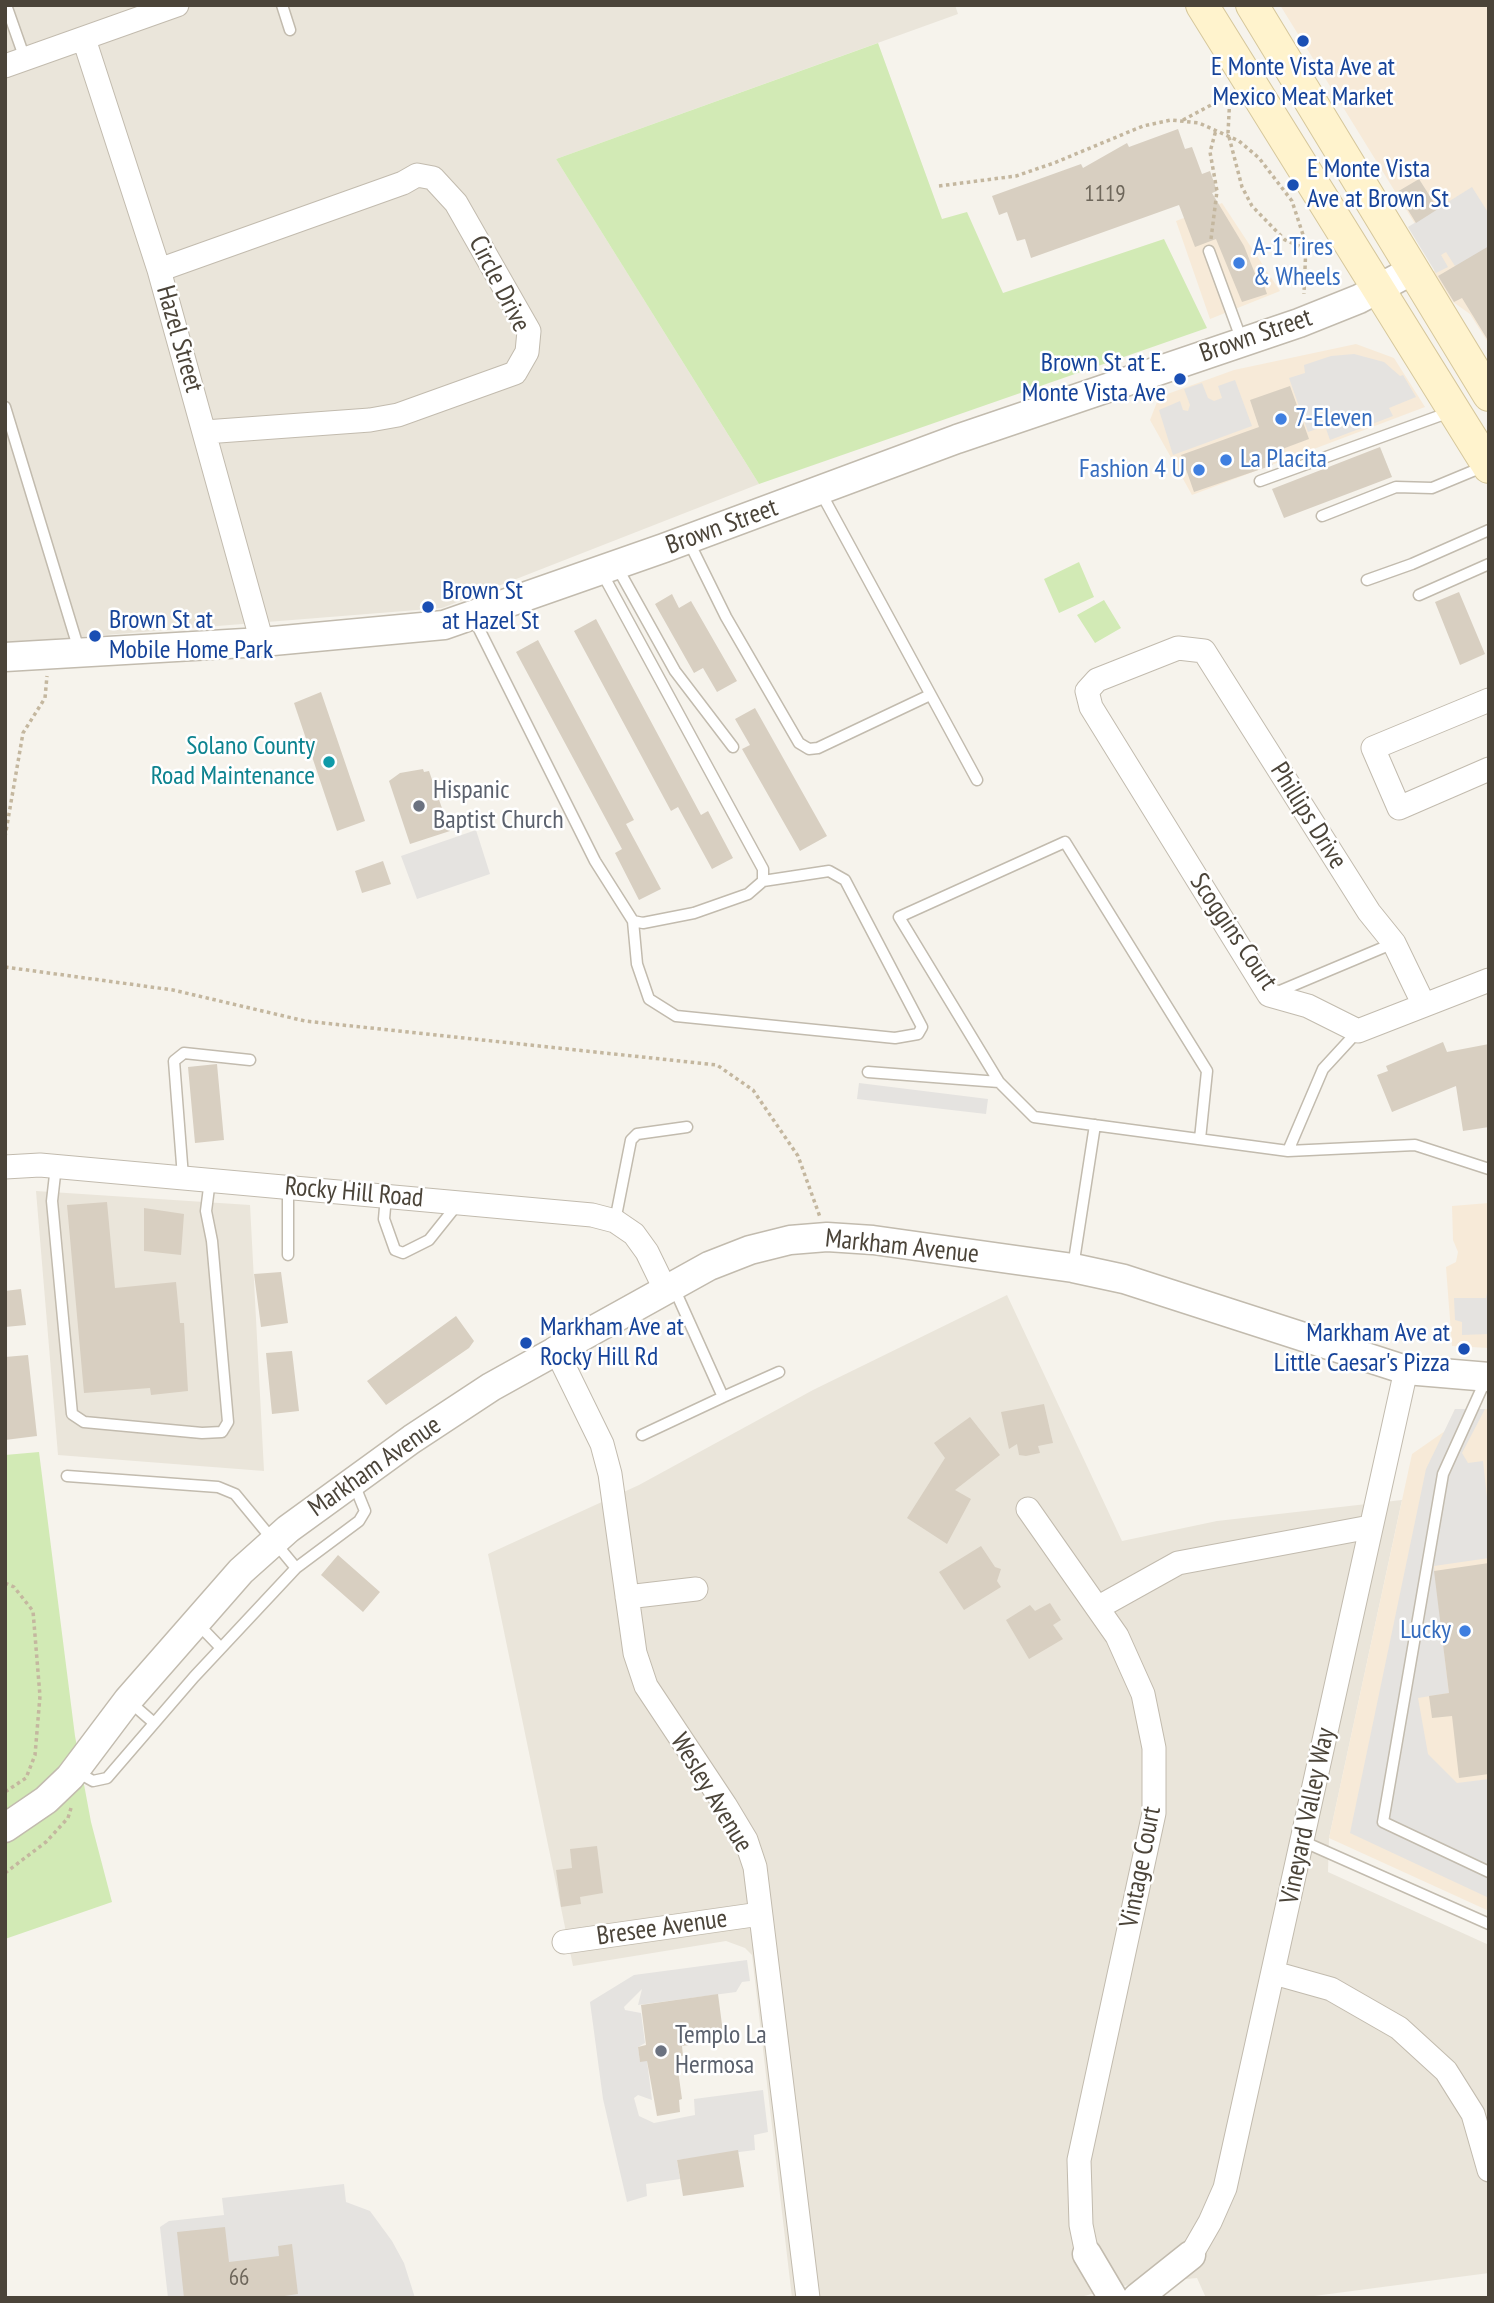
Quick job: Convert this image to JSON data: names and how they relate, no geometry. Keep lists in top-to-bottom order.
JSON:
{
  "streets": {
    "street": [
      "Circle Drive",
      "Brown Street",
      "Hazel Street",
      "Phillips Drive",
      "Scoggins Court",
      "Rocky Hill Road",
      "Markham Avenue",
      "Wesley Avenue",
      "Vineyard Valley Way",
      "Vintage Court",
      "Bresee Avenue"
    ]
  },
  "crossings": [
    ["Circle Drive", "Hazel Street"],
    ["Brown Street", "Hazel Street"],
    ["Phillips Drive", "Scoggins Court"],
    ["Rocky Hill Road", "Markham Avenue"],
    ["Markham Avenue", "Wesley Avenue"],
    ["Markham Avenue", "Vineyard Valley Way"],
    ["Wesley Avenue", "Bresee Avenue"]
  ],
  "places": [
    "E Monte Vista Ave at Mexico Meat Market",
    "E Monte Vista Ave at Brown St",
    "A-1 Tires & Wheels",
    "Brown St at E. Monte Vista Ave",
    "7-Eleven",
    "La Placita",
    "Fashion 4 U",
    "Brown St at Hazel St",
    "Brown St at Mobile Home Park",
    "Solano County Road Maintenance",
    "Hispanic Baptist Church",
    "Markham Ave at Rocky Hill Rd",
    "Markham Ave at Little Caesar's Pizza",
    "Lucky",
    "Templo La Hermosa"
  ],
  "house_numbers": ["1119", "66"]
}
